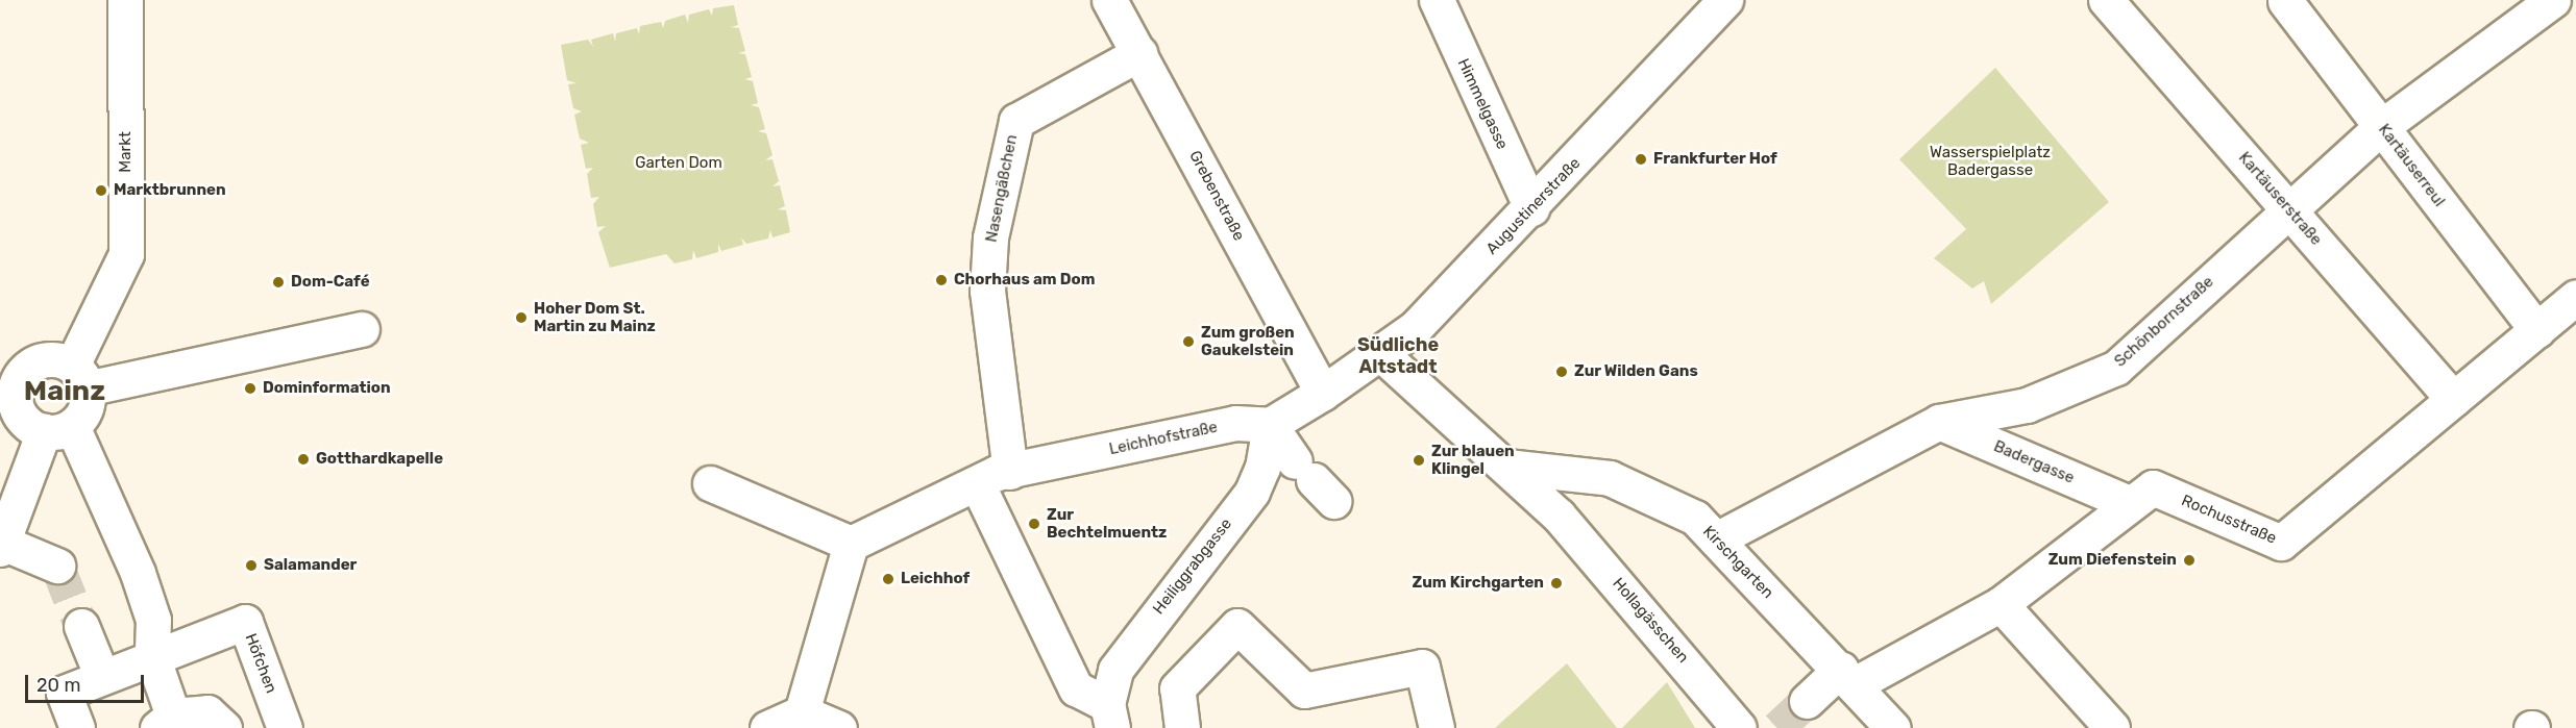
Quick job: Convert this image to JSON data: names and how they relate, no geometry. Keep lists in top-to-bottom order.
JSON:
{
  "streets": {
    "street": [
      "Himmelgasse",
      "Markt",
      "Kartäuserreul",
      "Nasengäßchen",
      "Grebenstraße",
      "Kartäuserstraße",
      "Augustinerstraße",
      "Schönbornstraße",
      "Leichhofstraße",
      "Badergasse",
      "Rochusstraße",
      "Kirschgarten",
      "Heiliggrabgasse",
      "Hollagässchen",
      "Höfchen"
    ]
  },
  "crossings": [
    ["Himmelgasse", "Augustinerstraße"],
    ["Markt", "Höfchen"],
    ["Kartäuserreul", "Schönbornstraße"],
    ["Kartäuserreul", "Rochusstraße"],
    ["Nasengäßchen", "Grebenstraße"],
    ["Nasengäßchen", "Leichhofstraße"],
    ["Nasengäßchen", "Heiliggrabgasse"],
    ["Grebenstraße", "Augustinerstraße"],
    ["Kartäuserstraße", "Schönbornstraße"],
    ["Kartäuserstraße", "Rochusstraße"],
    ["Schönbornstraße", "Badergasse"],
    ["Schönbornstraße", "Kirschgarten"],
    ["Leichhofstraße", "Heiliggrabgasse"],
    ["Badergasse", "Rochusstraße"],
    ["Rochusstraße", "Kirschgarten"],
    ["Kirschgarten", "Hollagässchen"]
  ],
  "districts": ["Südliche Altstadt", "Mainz"],
  "parks": ["Wasserspielplatz Badergasse", "Garten Dom"],
  "places": [
    "Frankfurter Hof",
    "Marktbrunnen",
    "Chorhaus am Dom",
    "Dom-Café",
    "Hoher Dom St. Martin zu Mainz",
    "Zum großen Gaukelstein",
    "Zur Wilden Gans",
    "Dominformation",
    "Gotthardkapelle",
    "Zur blauen Klingel",
    "Zur Bechtelmuentz",
    "Zum Diefenstein",
    "Salamander",
    "Leichhof",
    "Zum Kirchgarten"
  ],
  "scale_bar": "20 m"
}
